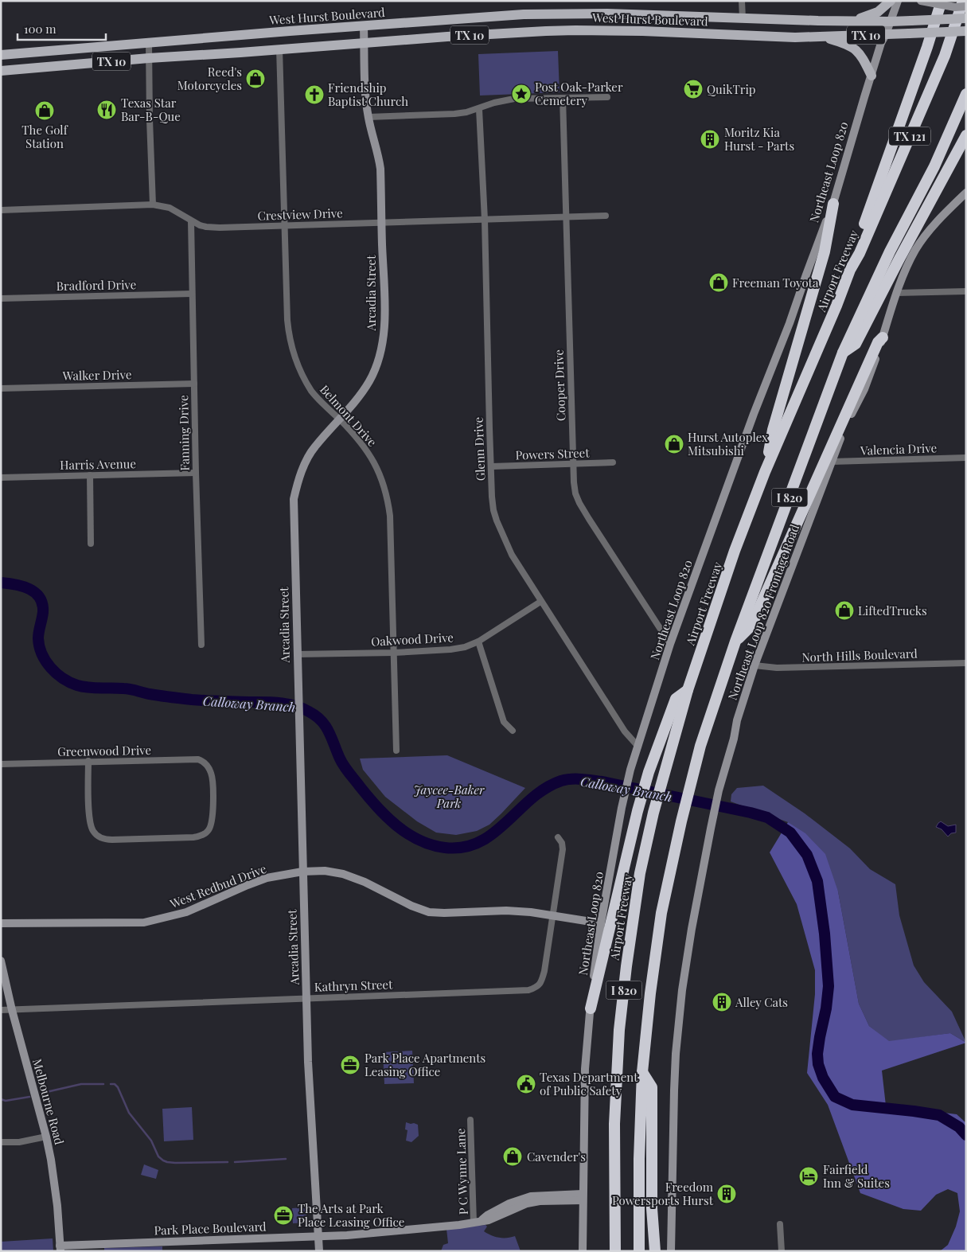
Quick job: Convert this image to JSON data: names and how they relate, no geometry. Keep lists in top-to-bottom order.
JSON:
{
  "streets": {
    "highway": ["TX 121", "Airport Freeway", "I 820"],
    "main road": ["West Hurst Boulevard", "TX 10"],
    "street": [
      "Northeast Loop 820",
      "Crestview Drive",
      "Bradford Drive",
      "Arcadia Street",
      "Walker Drive",
      "Cooper Drive",
      "Belmont Drive",
      "Fanning Drive",
      "Glenn Drive",
      "Valencia Drive",
      "Powers Street",
      "Harris Avenue",
      "Northeast Loop 820 Frontage Road",
      "Oakwood Drive",
      "North Hills Boulevard",
      "Greenwood Drive",
      "West Redbud Drive",
      "Kathryn Street",
      "Melbourne Road",
      "P C Wynne Lane",
      "Park Place Boulevard"
    ]
  },
  "crossings": [
    ["West Hurst Boulevard", "Northeast Loop 820"],
    ["West Hurst Boulevard", "Arcadia Street"],
    ["West Hurst Boulevard", "Belmont Drive"],
    ["Northeast Loop 820", "Cooper Drive"],
    ["Northeast Loop 820", "Glenn Drive"],
    ["Northeast Loop 820", "West Redbud Drive"],
    ["Northeast Loop 820", "Park Place Boulevard"],
    ["Crestview Drive", "Arcadia Street"],
    ["Crestview Drive", "Cooper Drive"],
    ["Crestview Drive", "Belmont Drive"],
    ["Crestview Drive", "Fanning Drive"],
    ["Crestview Drive", "Glenn Drive"],
    ["Airport Freeway", "I 820"],
    ["Bradford Drive", "Fanning Drive"],
    ["Arcadia Street", "Belmont Drive"],
    ["Arcadia Street", "Oakwood Drive"],
    ["Arcadia Street", "West Redbud Drive"],
    ["Arcadia Street", "Kathryn Street"],
    ["Arcadia Street", "Park Place Boulevard"],
    ["Walker Drive", "Fanning Drive"],
    ["Cooper Drive", "Powers Street"],
    ["Belmont Drive", "Oakwood Drive"],
    ["Fanning Drive", "Harris Avenue"],
    ["Glenn Drive", "Powers Street"],
    ["Glenn Drive", "Oakwood Drive"],
    ["Valencia Drive", "Northeast Loop 820 Frontage Road"],
    ["Northeast Loop 820 Frontage Road", "North Hills Boulevard"],
    ["West Redbud Drive", "Kathryn Street"],
    ["Kathryn Street", "Melbourne Road"],
    ["Melbourne Road", "Park Place Boulevard"],
    ["P C Wynne Lane", "Park Place Boulevard"]
  ],
  "water": ["Calloway Branch"],
  "parks": ["Jaycee-Baker Park"],
  "places": {
    "shop": [
      "Reed's Motorcycles",
      "The Golf Station",
      "Freeman Toyota",
      "Hurst Autoplex Mitsubishi",
      "LiftedTrucks",
      "Cavender's"
    ],
    "supermarket": ["QuikTrip"],
    "place": ["Post Oak-Parker Cemetery"],
    "church": ["Friendship Baptist Church"],
    "restaurant": ["Texas Star Bar-B-Que"],
    "building": ["Moritz Kia Hurst - Parts", "Alley Cats", "Freedom Powersports Hurst"],
    "office": ["Park Place Apartments Leasing Office", "The Arts at Park Place Leasing Office"],
    "public building": ["Texas Department of Public Safety"],
    "hotel": ["Fairfield Inn & Suites"]
  },
  "scale_bar": "100 m"
}
